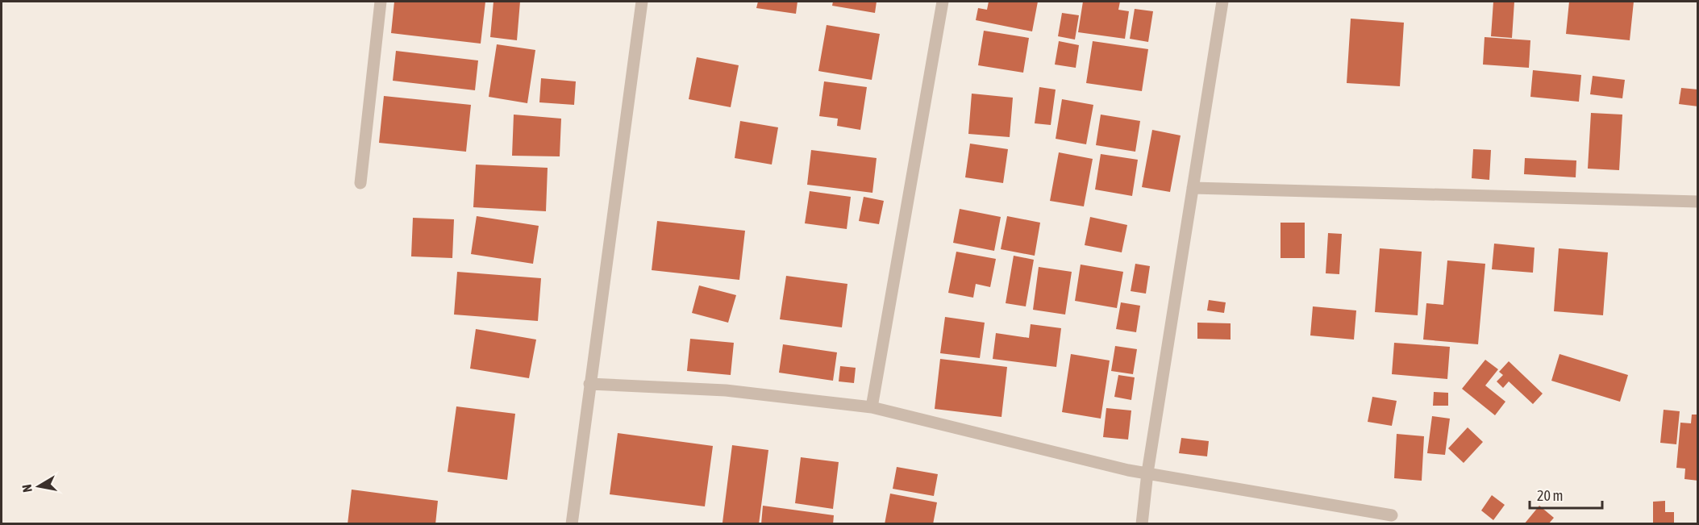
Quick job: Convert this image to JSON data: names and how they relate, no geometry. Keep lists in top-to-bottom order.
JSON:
{
  "scale_bar": "20 m",
  "north": "left"
}
